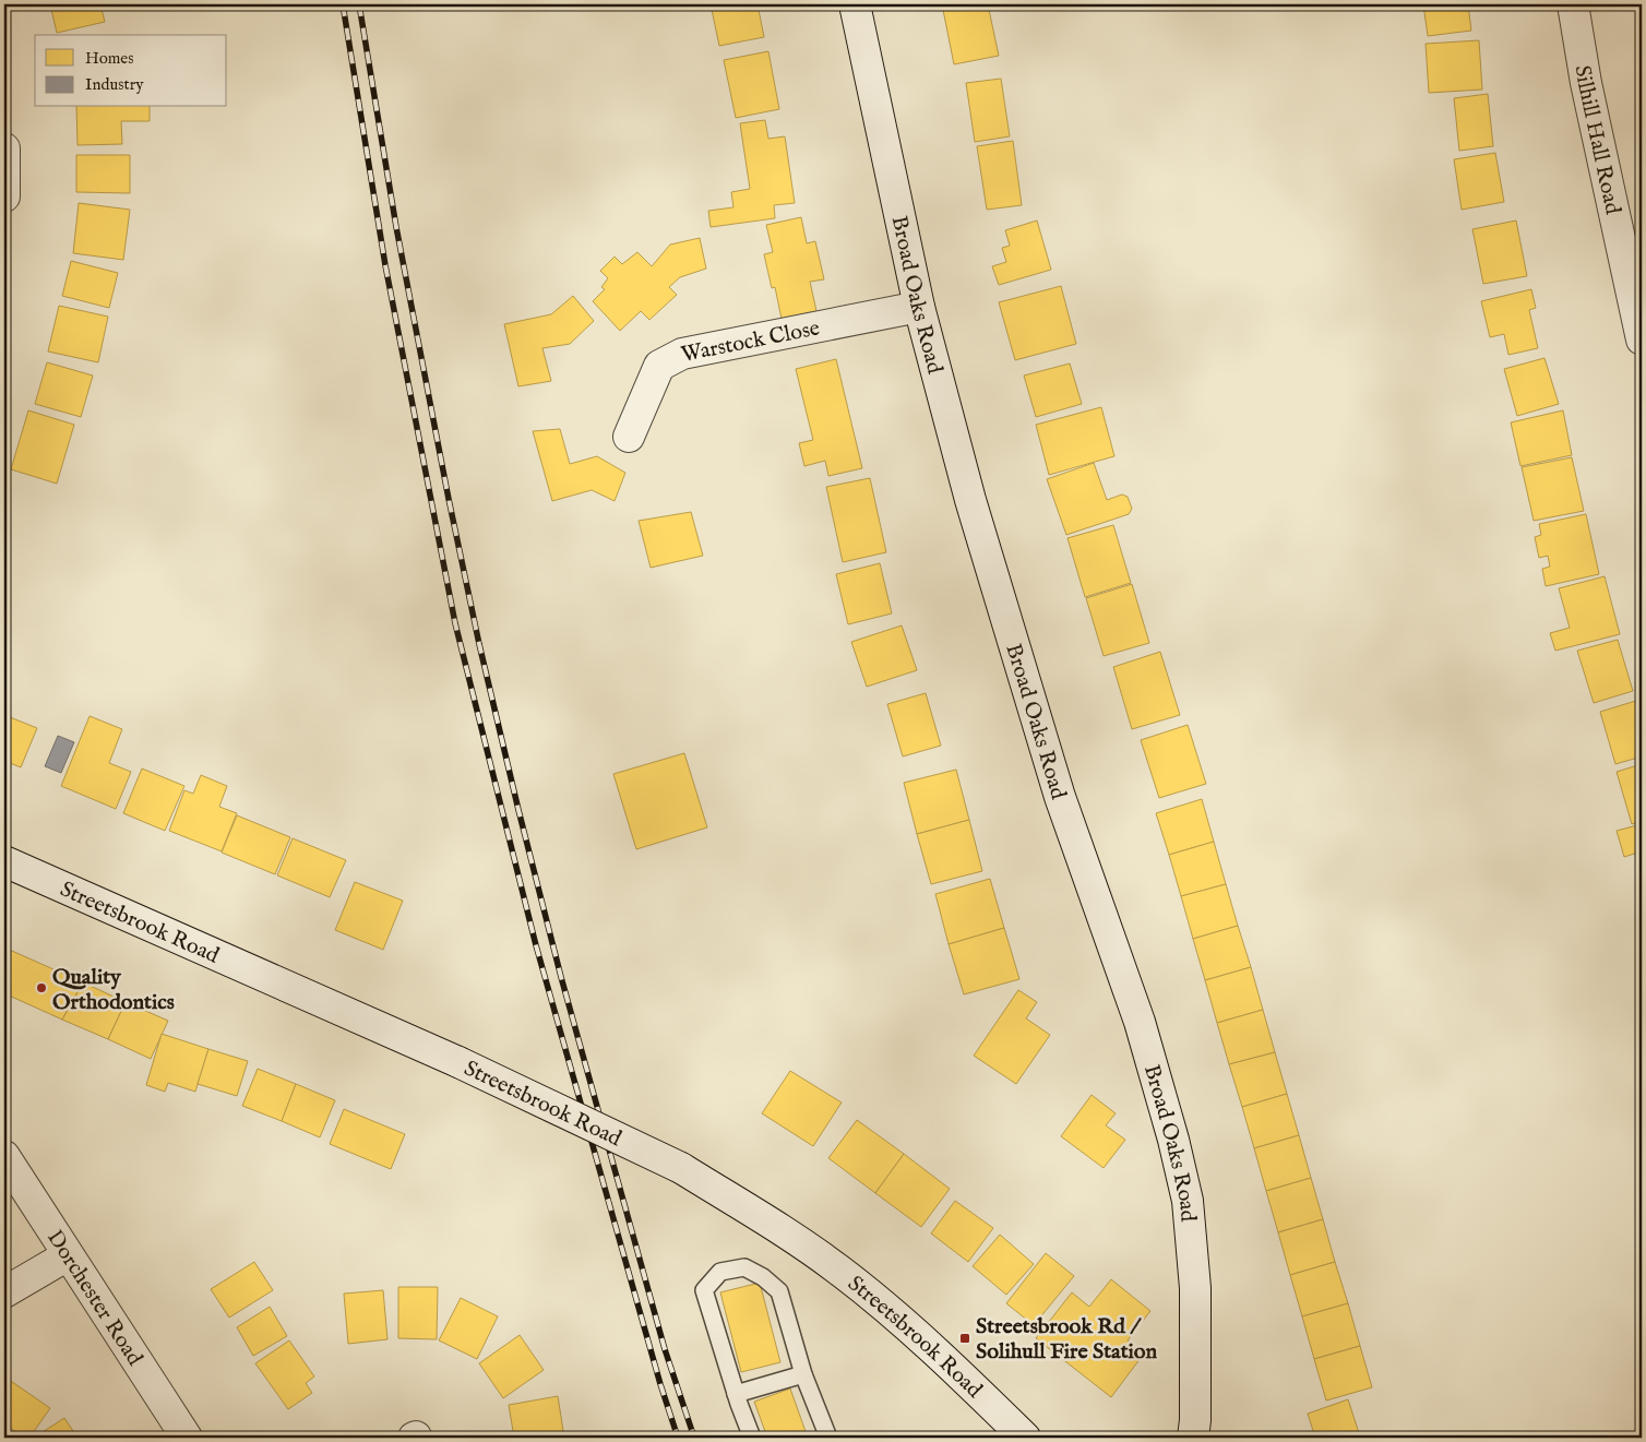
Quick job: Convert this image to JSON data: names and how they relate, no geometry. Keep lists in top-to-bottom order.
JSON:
{
  "streets": {
    "street": [
      "Silhill Hall Road",
      "Broad Oaks Road",
      "Warstock Close",
      "Streetsbrook Road",
      "Dorchester Road"
    ]
  },
  "crossings": [
    ["Broad Oaks Road", "Warstock Close"]
  ],
  "places": {
    "other": ["Quality Orthodontics"],
    "transit": ["Streetsbrook Rd / Solihull Fire Station"]
  },
  "legend": ["Homes", "Industry"]
}
